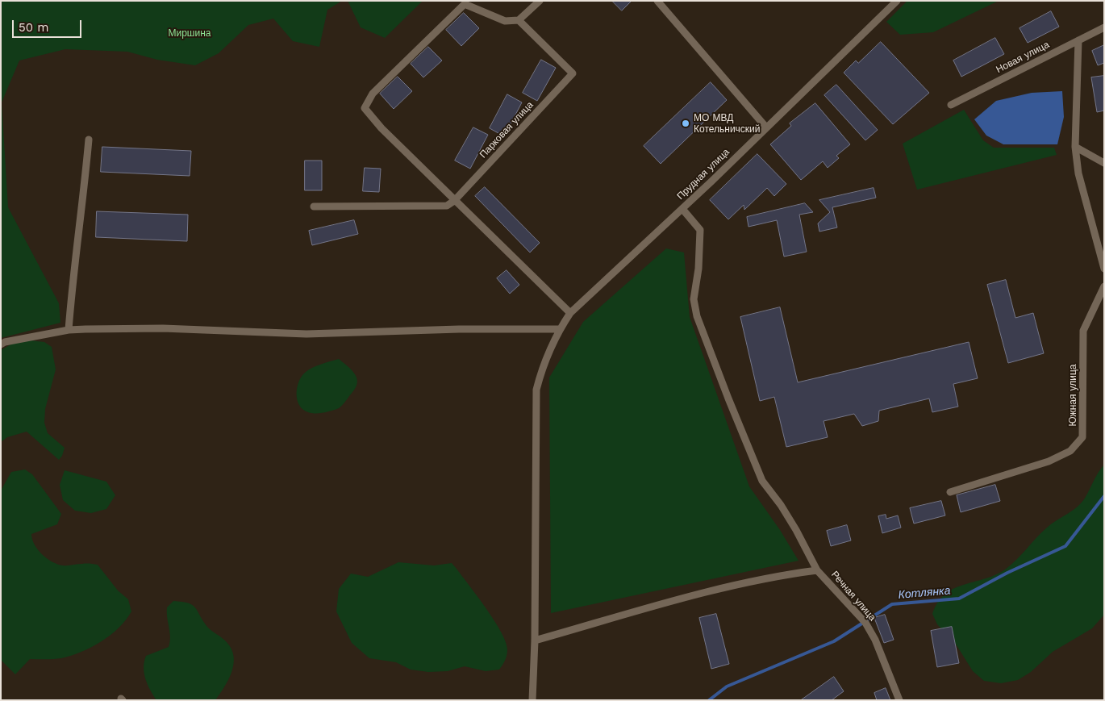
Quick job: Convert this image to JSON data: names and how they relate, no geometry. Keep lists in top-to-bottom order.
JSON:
{
  "streets": {
    "street": [
      "Новая улица",
      "Парковая улица",
      "Прудная улица",
      "Южная улица",
      "Речная улица"
    ]
  },
  "crossings": [
    ["Прудная улица", "Речная улица"]
  ],
  "water": ["Котлянка"],
  "parks": ["Миршина"],
  "places": ["МО МВД Котельничский"],
  "scale_bar": "50 m"
}
